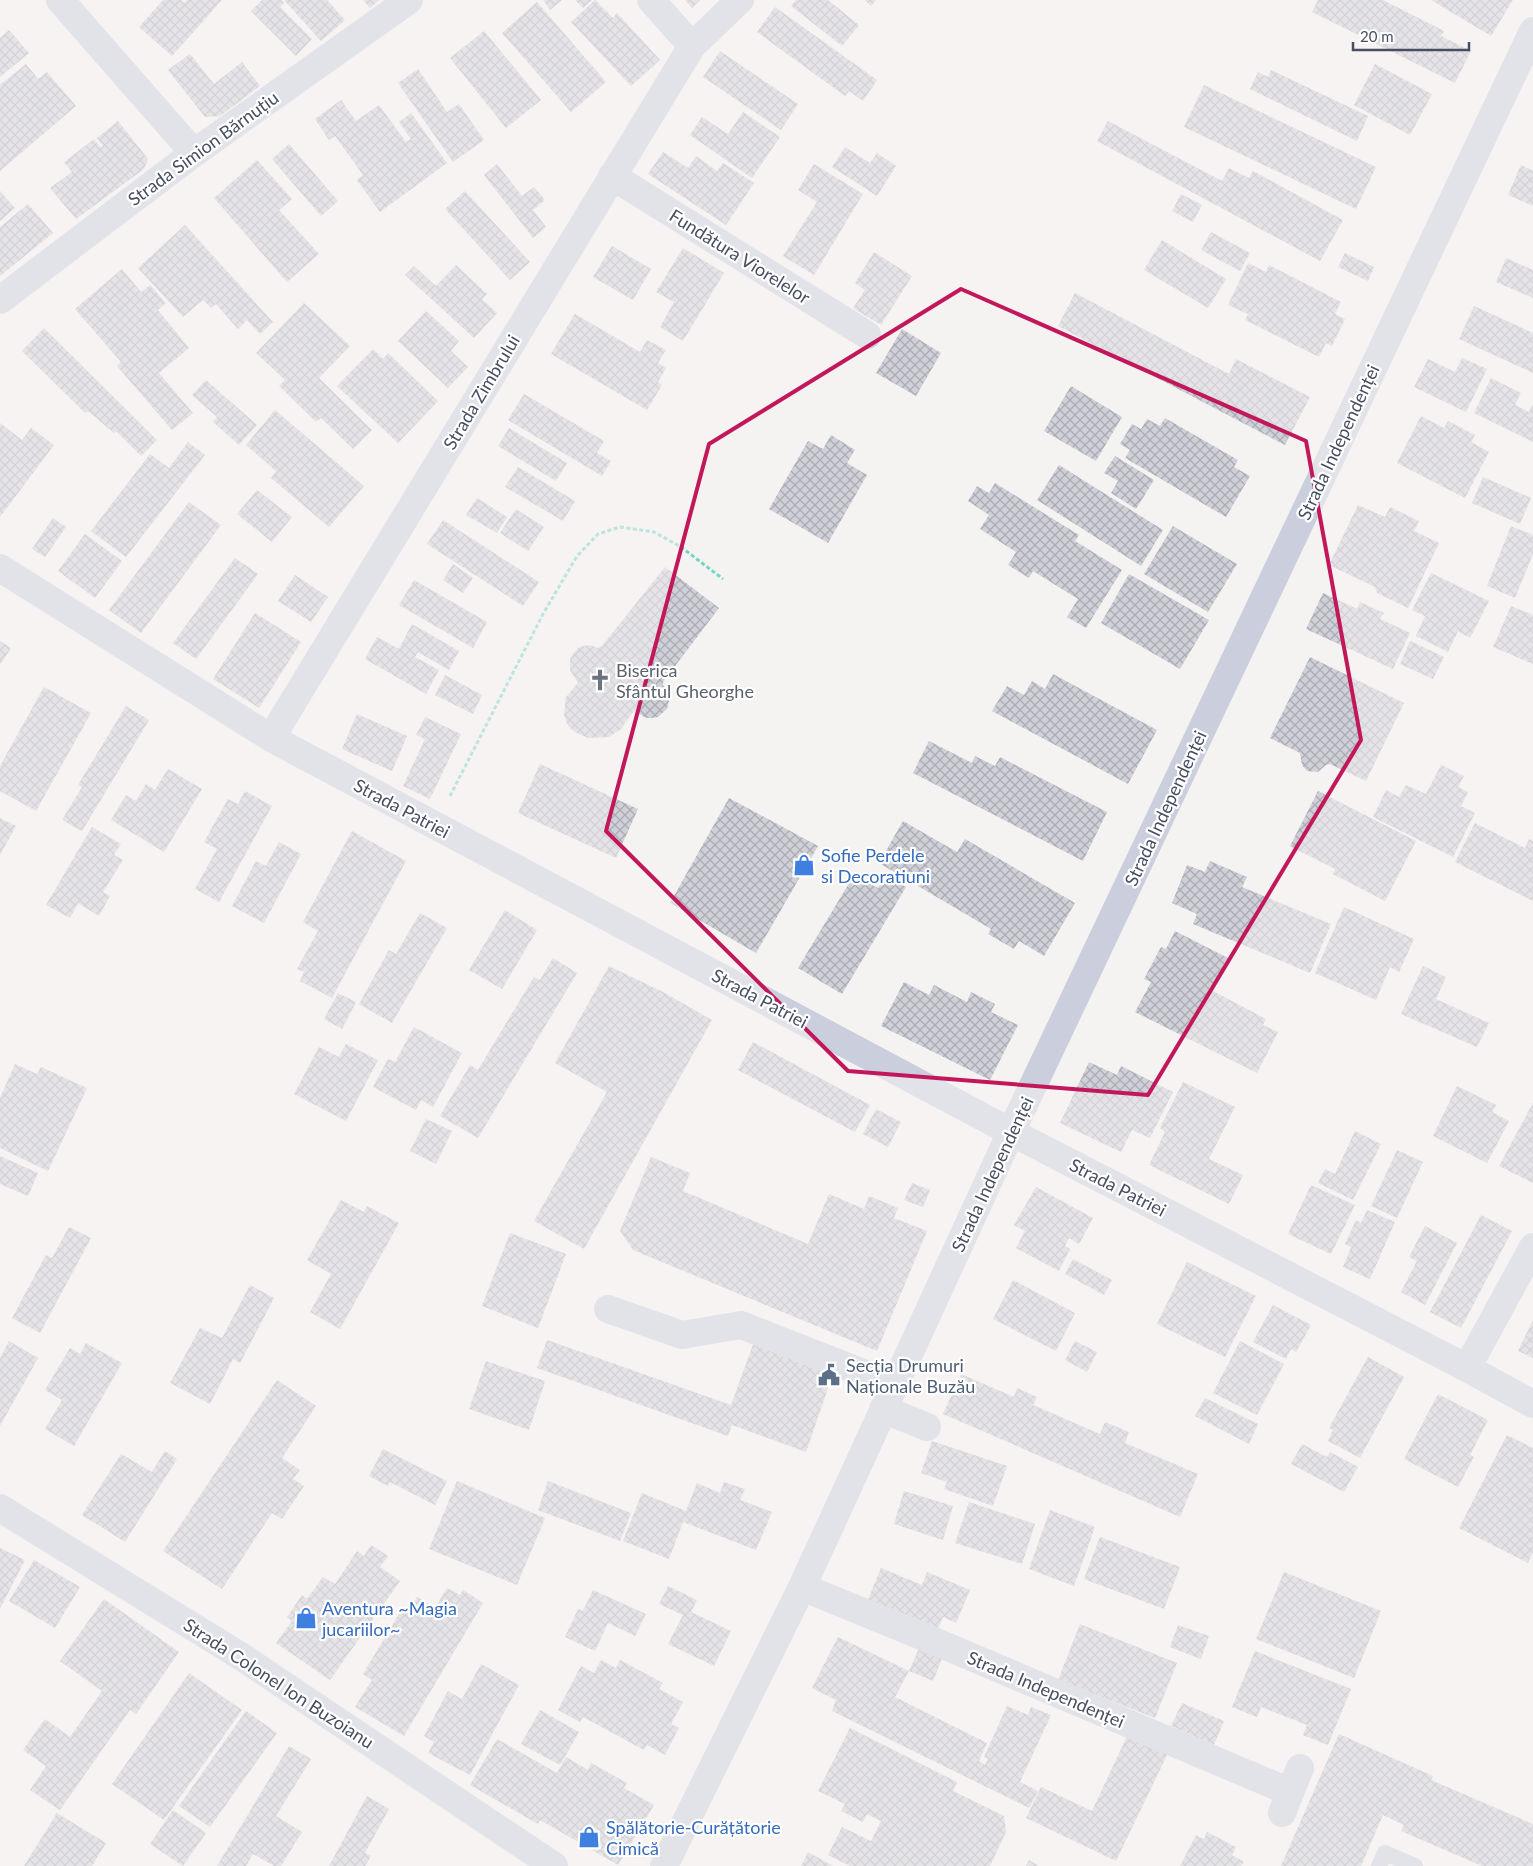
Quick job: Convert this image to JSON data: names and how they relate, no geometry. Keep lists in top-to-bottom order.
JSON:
{
  "streets": {
    "street": [
      "Strada Simion Bărnuțiu",
      "Fundătura Viorelelor",
      "Strada Zimbrului",
      "Strada Independenței",
      "Strada Patriei",
      "Strada Colonel Ion Buzoianu"
    ]
  },
  "crossings": [
    ["Fundătura Viorelelor", "Strada Zimbrului"],
    ["Strada Zimbrului", "Strada Patriei"],
    ["Strada Independenței", "Strada Patriei"]
  ],
  "places": {
    "church": ["Biserica Sfântul Gheorghe"],
    "shop": ["Sofie Perdele si Decoratiuni", "Aventura ~Magia jucariilor~", "Spălătorie-Curățătorie Cimică"],
    "public building": ["Secția Drumuri Naționale Buzău"]
  },
  "scale_bar": "20 m"
}
